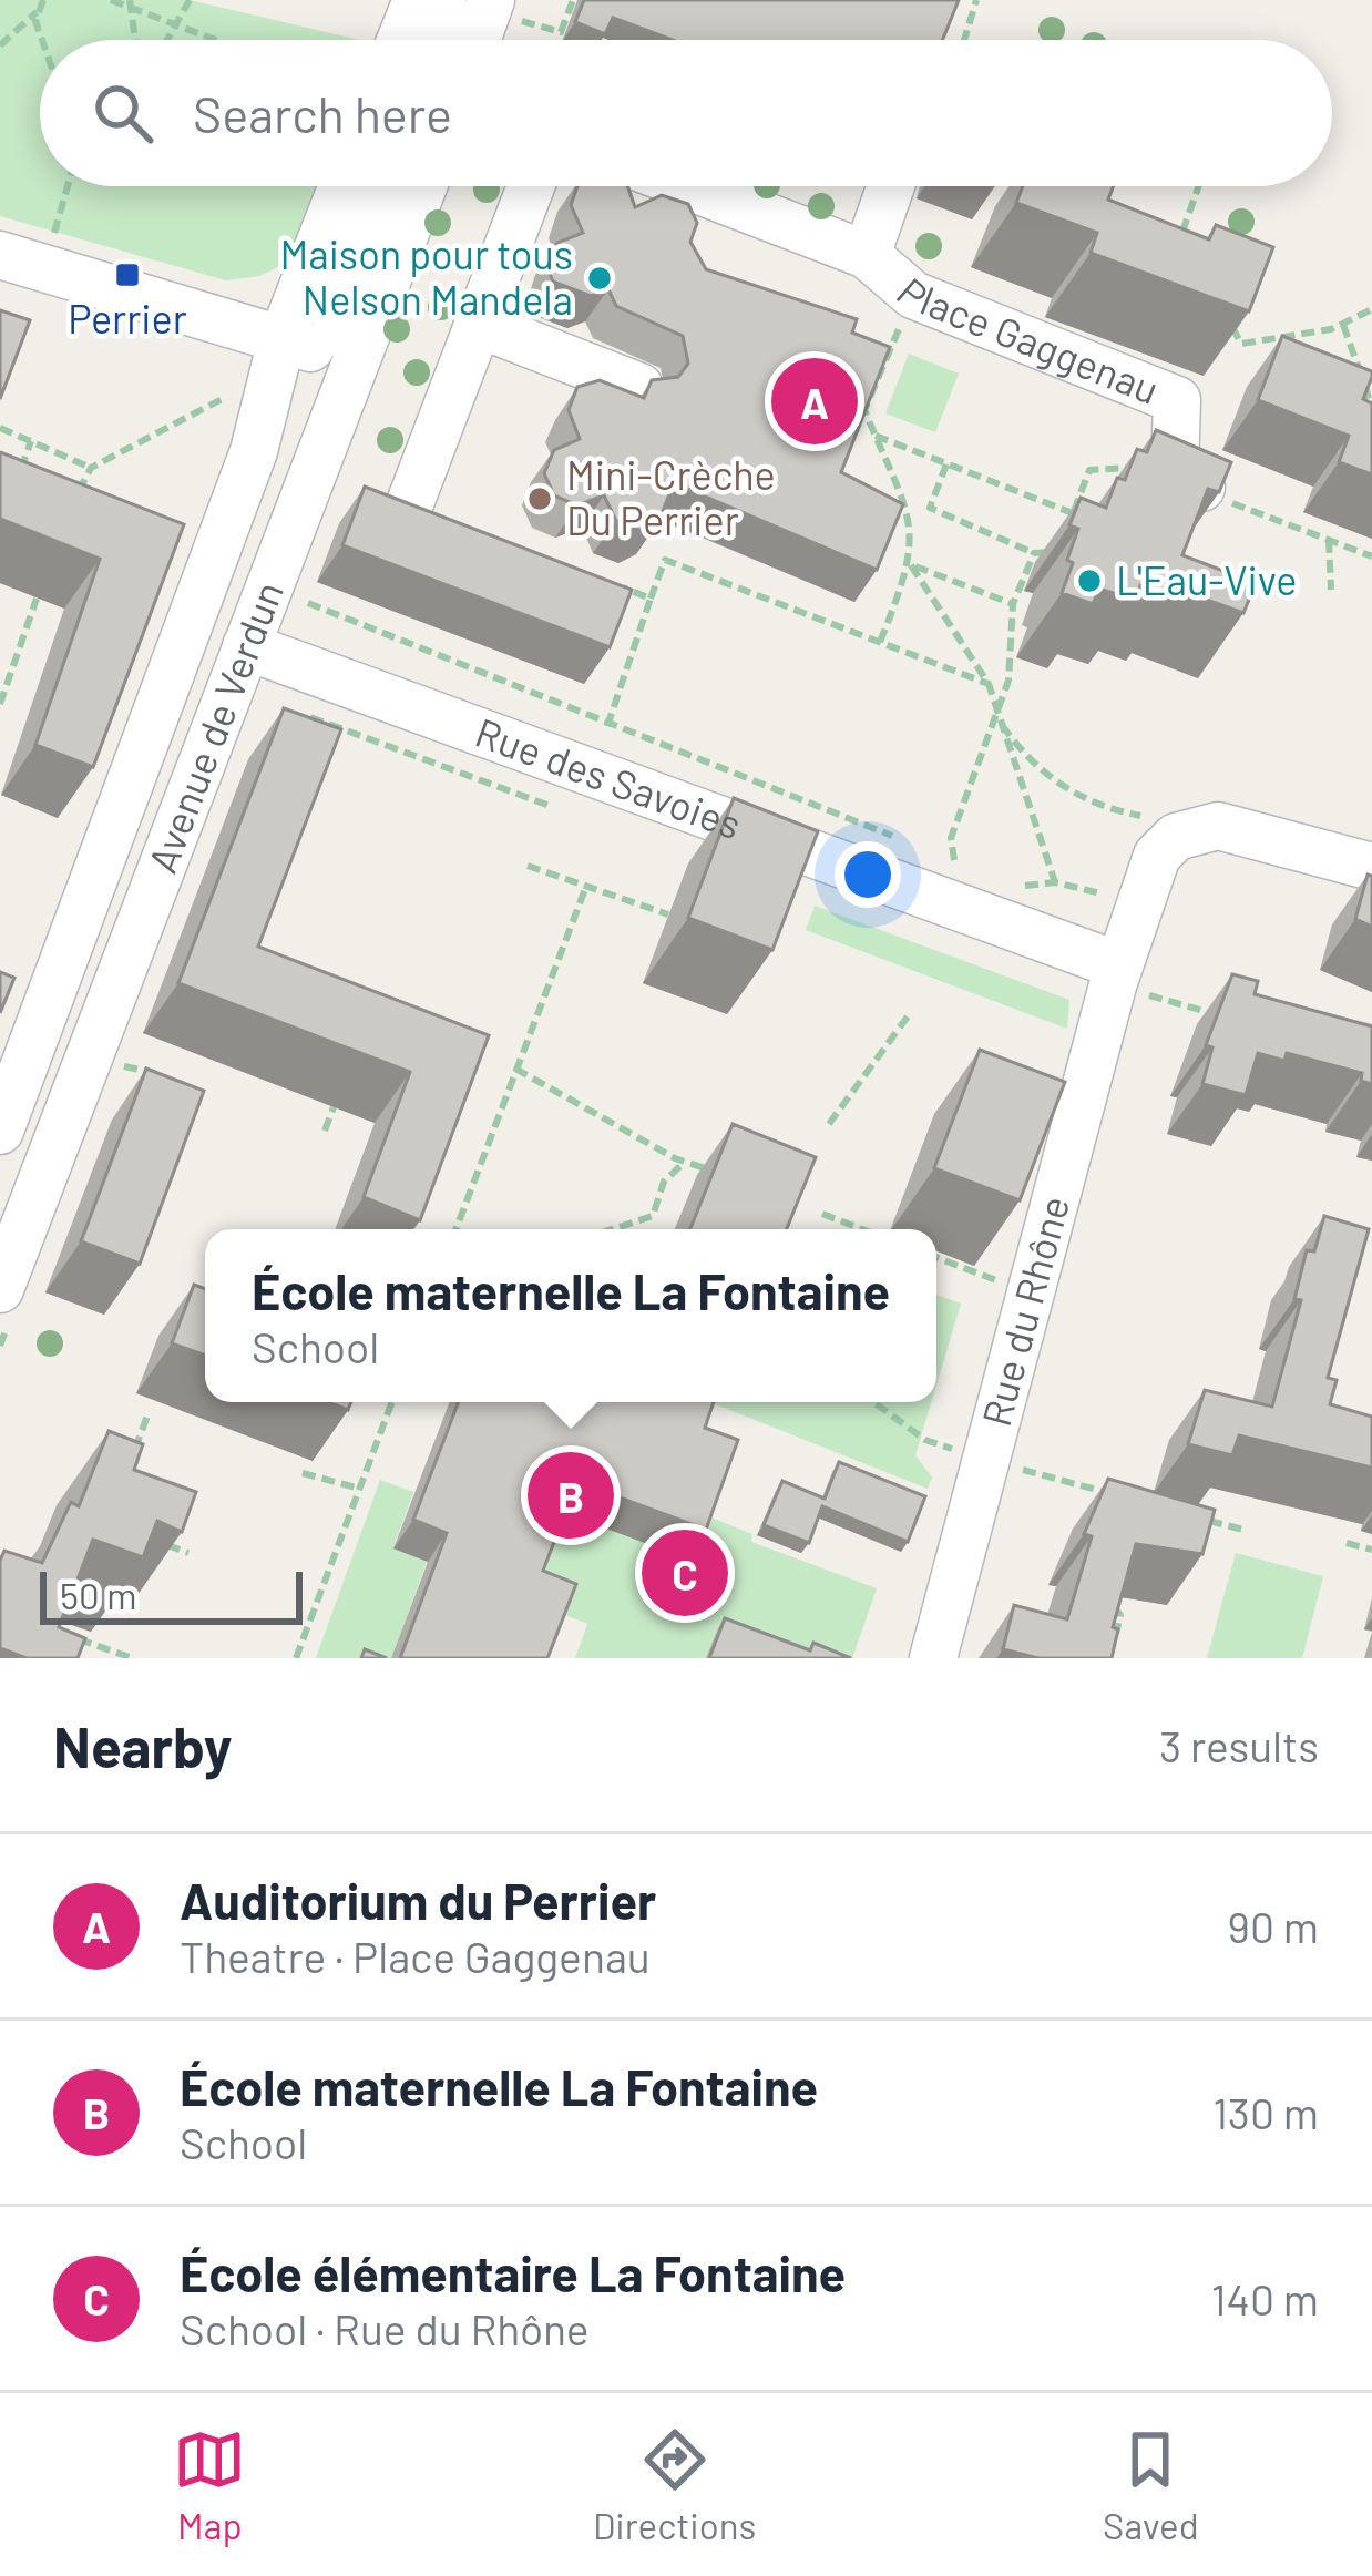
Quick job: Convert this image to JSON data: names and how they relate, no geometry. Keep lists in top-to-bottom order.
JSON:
{
  "streets": {
    "street": [
      "Place Gaggenau",
      "Avenue de Verdun",
      "Rue des Savoies",
      "Rue du Rhône"
    ]
  },
  "crossings": [
    ["Avenue de Verdun", "Rue des Savoies"],
    ["Rue des Savoies", "Rue du Rhône"]
  ],
  "places": {
    "transit": ["Perrier"],
    "other": ["Maison pour tous Nelson Mandela", "Mini-Crèche Du Perrier", "L'Eau-Vive"]
  },
  "scale_bar": "50 m",
  "page": {
    "search": "Search here",
    "pins": ["A", "B", "C"],
    "popup": ["École maternelle La Fontaine", "School"],
    "scale": "50 m",
    "heading": ["Nearby", "3 results"],
    "list": [
      {
        "mark": "A",
        "name": "Auditorium du Perrier",
        "note": "Theatre · Place Gaggenau",
        "value": "90 m"
      },
      {
        "mark": "B",
        "name": "École maternelle La Fontaine",
        "note": "School",
        "value": "130 m"
      },
      {
        "mark": "C",
        "name": "École élémentaire La Fontaine",
        "note": "School · Rue du Rhône",
        "value": "140 m"
      }
    ],
    "nav": ["Map", "Directions", "Saved"]
  }
}
